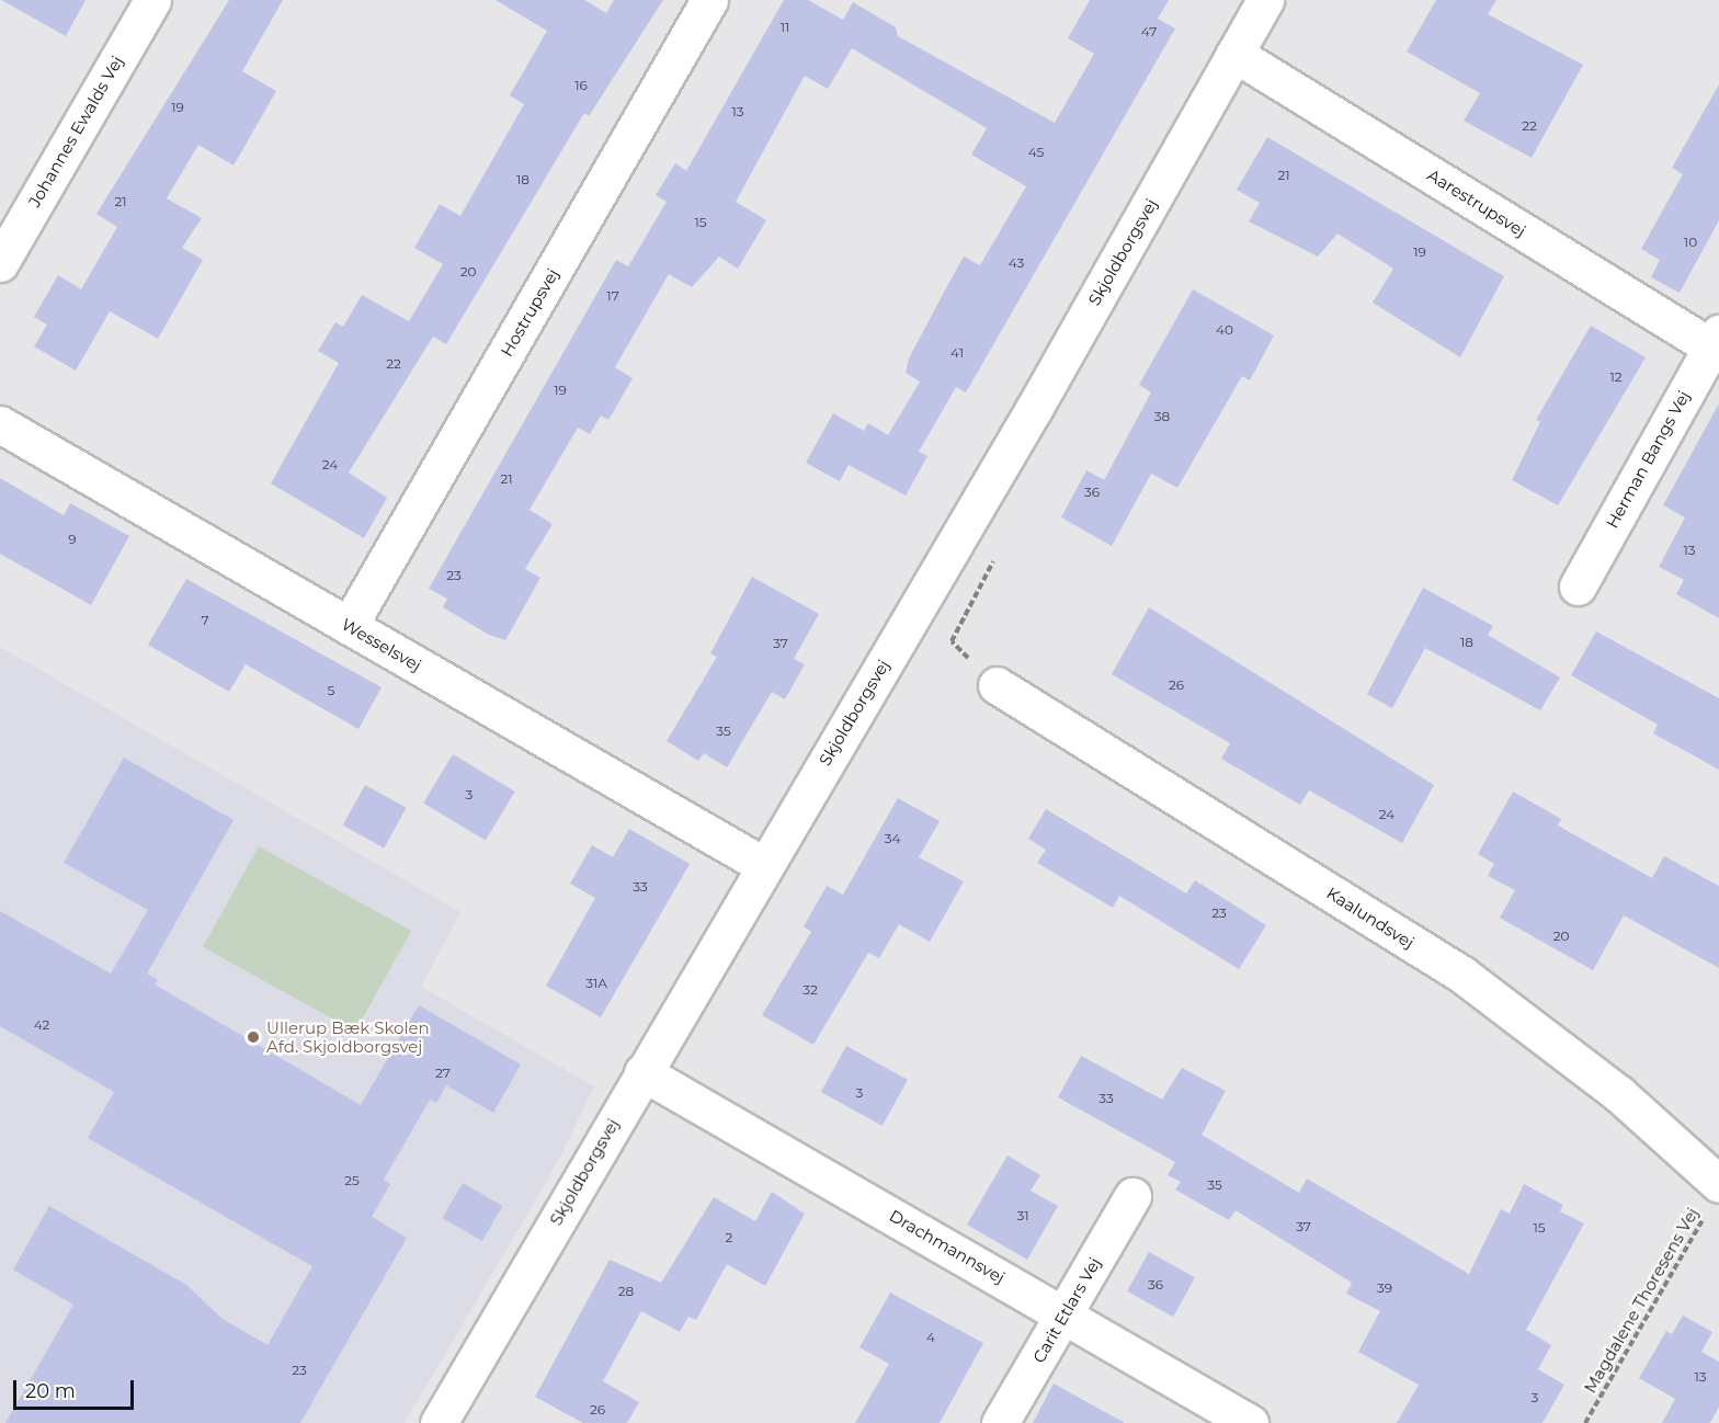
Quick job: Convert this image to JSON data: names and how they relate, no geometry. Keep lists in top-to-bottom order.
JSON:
{
  "streets": {
    "street": [
      "Johannes Ewalds Vej",
      "Aarestrupsvej",
      "Skjoldborgsvej",
      "Hostrupsvej",
      "Herman Bangs Vej",
      "Wesselsvej",
      "Kaalundsvej",
      "Drachmannsvej",
      "Carit Etlars Vej"
    ],
    "path": ["Magdalene Thoresens Vej"]
  },
  "crossings": [
    ["Aarestrupsvej", "Skjoldborgsvej"],
    ["Aarestrupsvej", "Herman Bangs Vej"],
    ["Skjoldborgsvej", "Wesselsvej"],
    ["Skjoldborgsvej", "Drachmannsvej"],
    ["Hostrupsvej", "Wesselsvej"],
    ["Kaalundsvej", "Magdalene Thoresens Vej"],
    ["Drachmannsvej", "Carit Etlars Vej"]
  ],
  "places": ["Ullerup Bæk Skolen Afd. Skjoldborgsvej"],
  "house_numbers": [
    "11",
    "47",
    "16",
    "19",
    "13",
    "22",
    "45",
    "21",
    "18",
    "21",
    "15",
    "10",
    "19",
    "43",
    "20",
    "17",
    "40",
    "41",
    "22",
    "12",
    "19",
    "38",
    "24",
    "21",
    "36",
    "9",
    "13",
    "23",
    "7",
    "18",
    "37",
    "26",
    "5",
    "35",
    "3",
    "24",
    "34",
    "33",
    "23",
    "20",
    "31A",
    "32",
    "42",
    "27",
    "3",
    "33",
    "25",
    "35",
    "31",
    "37",
    "15",
    "2",
    "36",
    "39",
    "28",
    "4",
    "23",
    "13",
    "3",
    "26"
  ],
  "scale_bar": "20 m"
}
